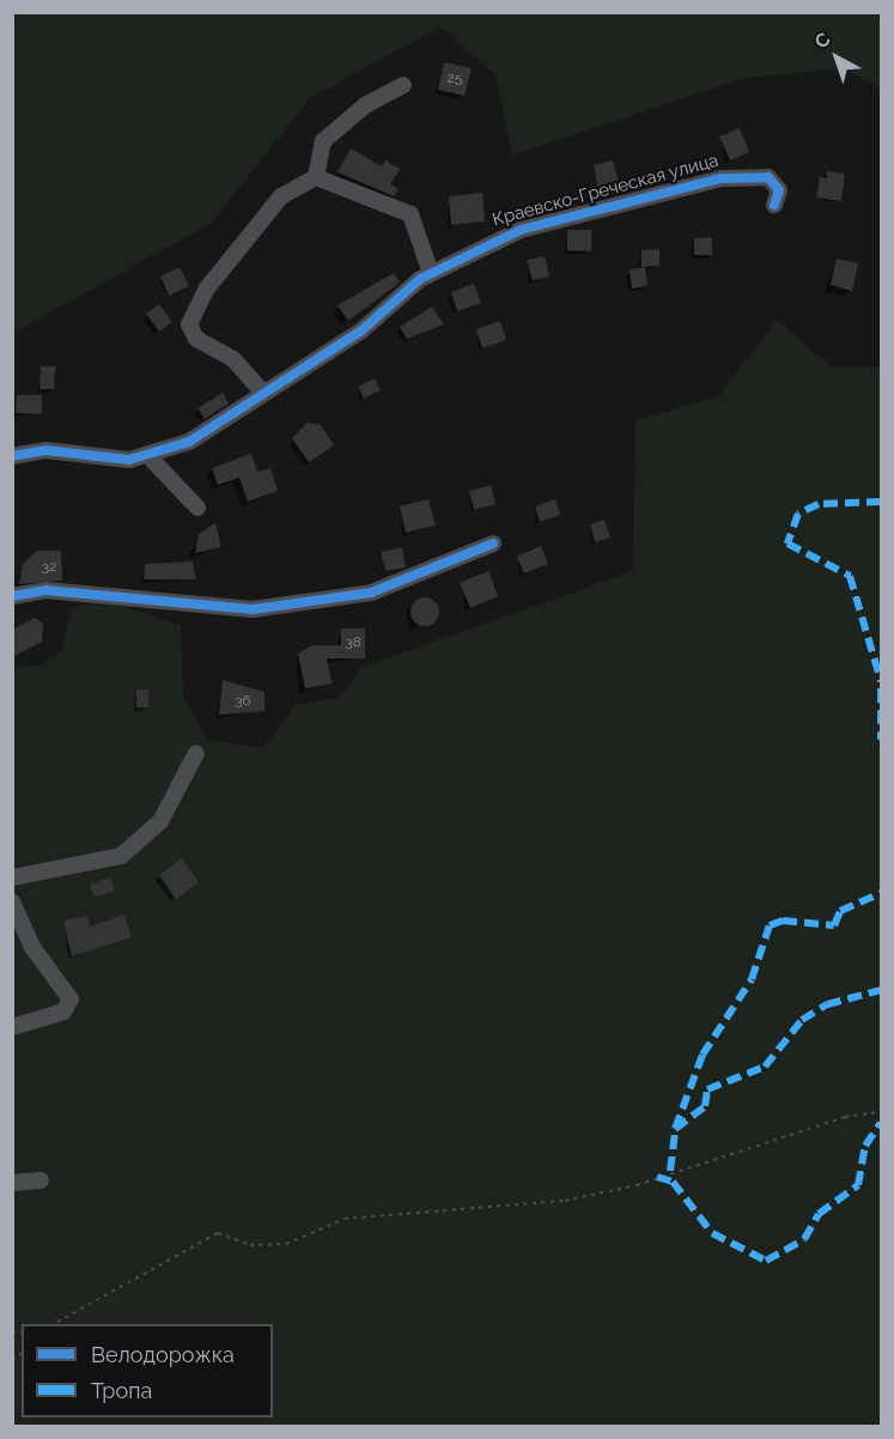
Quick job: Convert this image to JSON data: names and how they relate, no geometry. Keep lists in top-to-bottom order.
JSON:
{
  "streets": {
    "street": ["Краевско-Греческая улица"]
  },
  "house_numbers": [
    "25",
    "32",
    "38",
    "36"
  ],
  "legend": ["Велодорожка", "Тропа"],
  "north": "top left"
}
